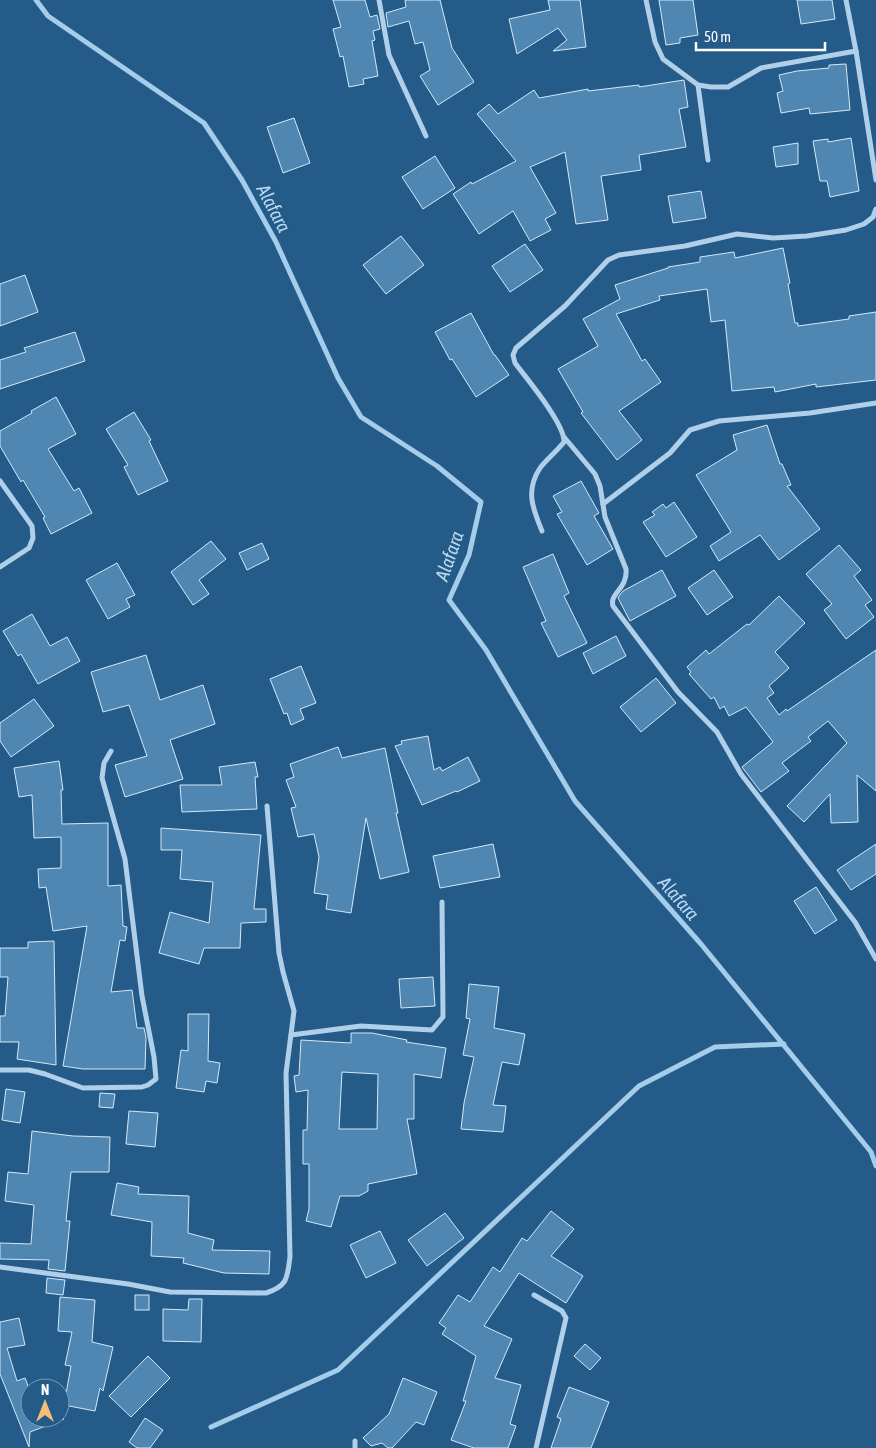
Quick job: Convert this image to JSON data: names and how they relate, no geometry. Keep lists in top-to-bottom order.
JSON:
{
  "water": ["Alafara"],
  "scale_bar": "50 m",
  "north": "top"
}
